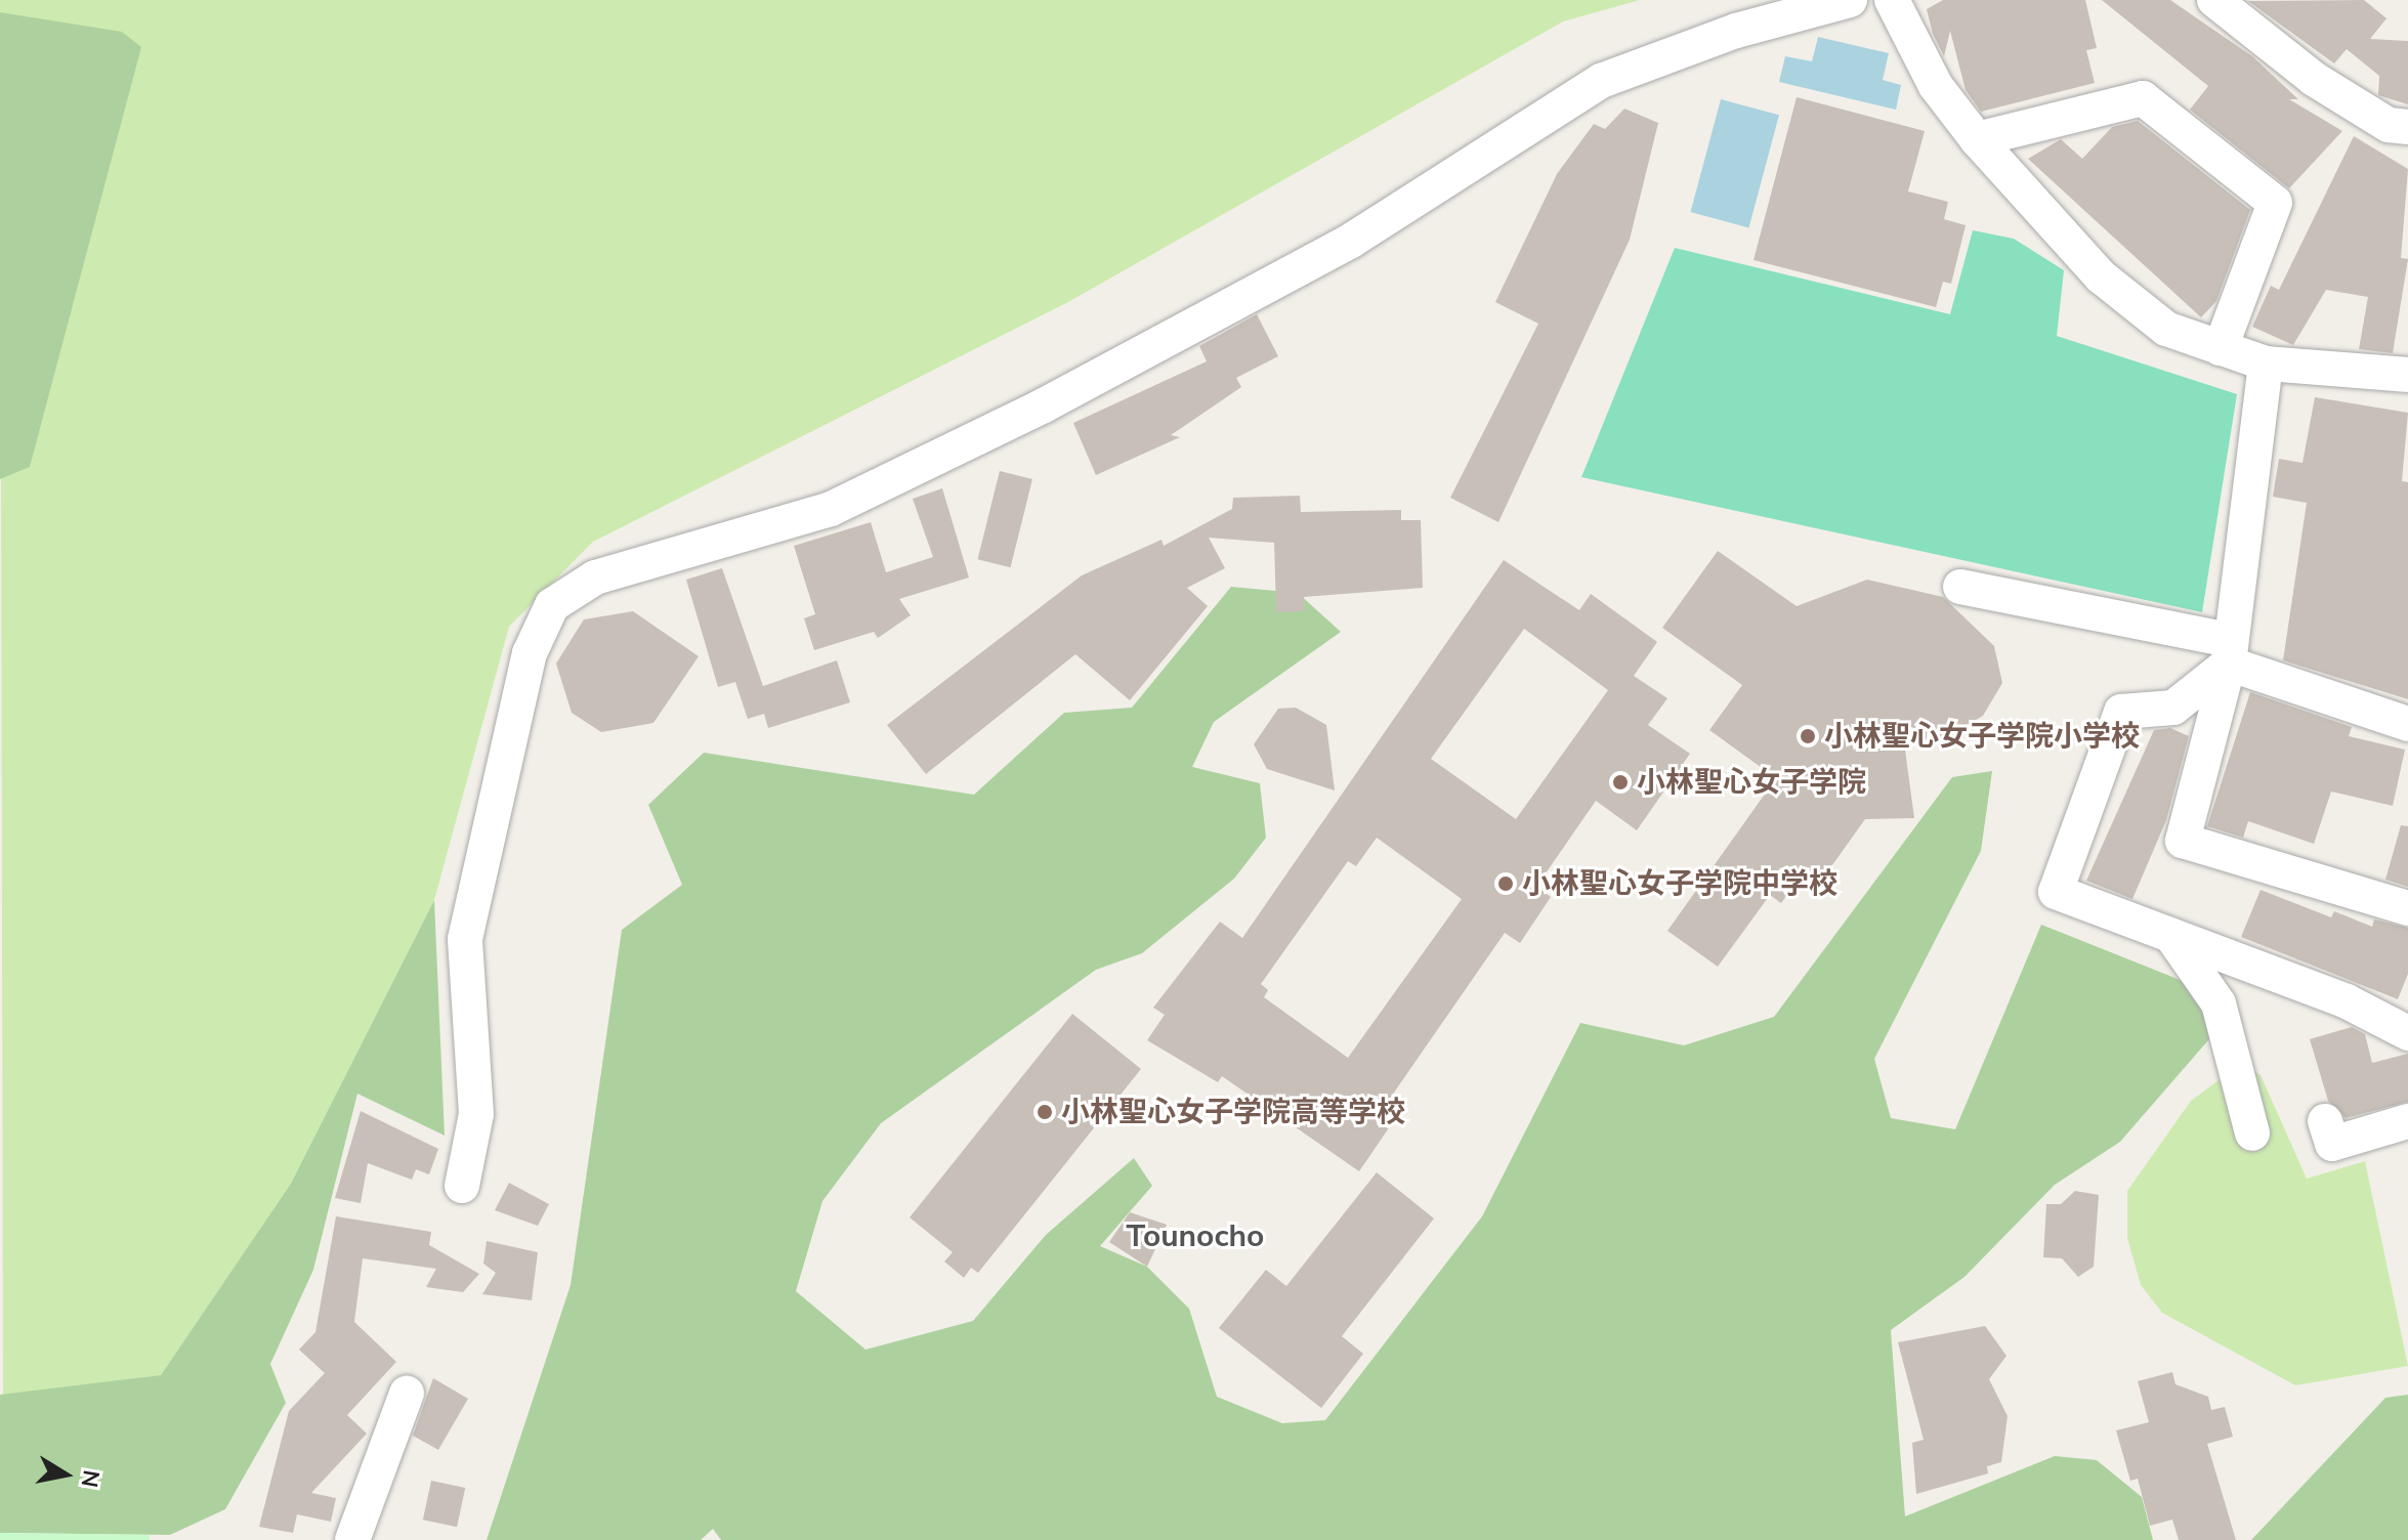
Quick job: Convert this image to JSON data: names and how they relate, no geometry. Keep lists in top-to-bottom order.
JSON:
{
  "districts": ["Tounocho"],
  "places": [
    "小林聖心女子学院小学校",
    "小林聖心女子学院",
    "小林聖心女子学院中学校",
    "小林聖心女子学院高等学校"
  ],
  "north": "right"
}
